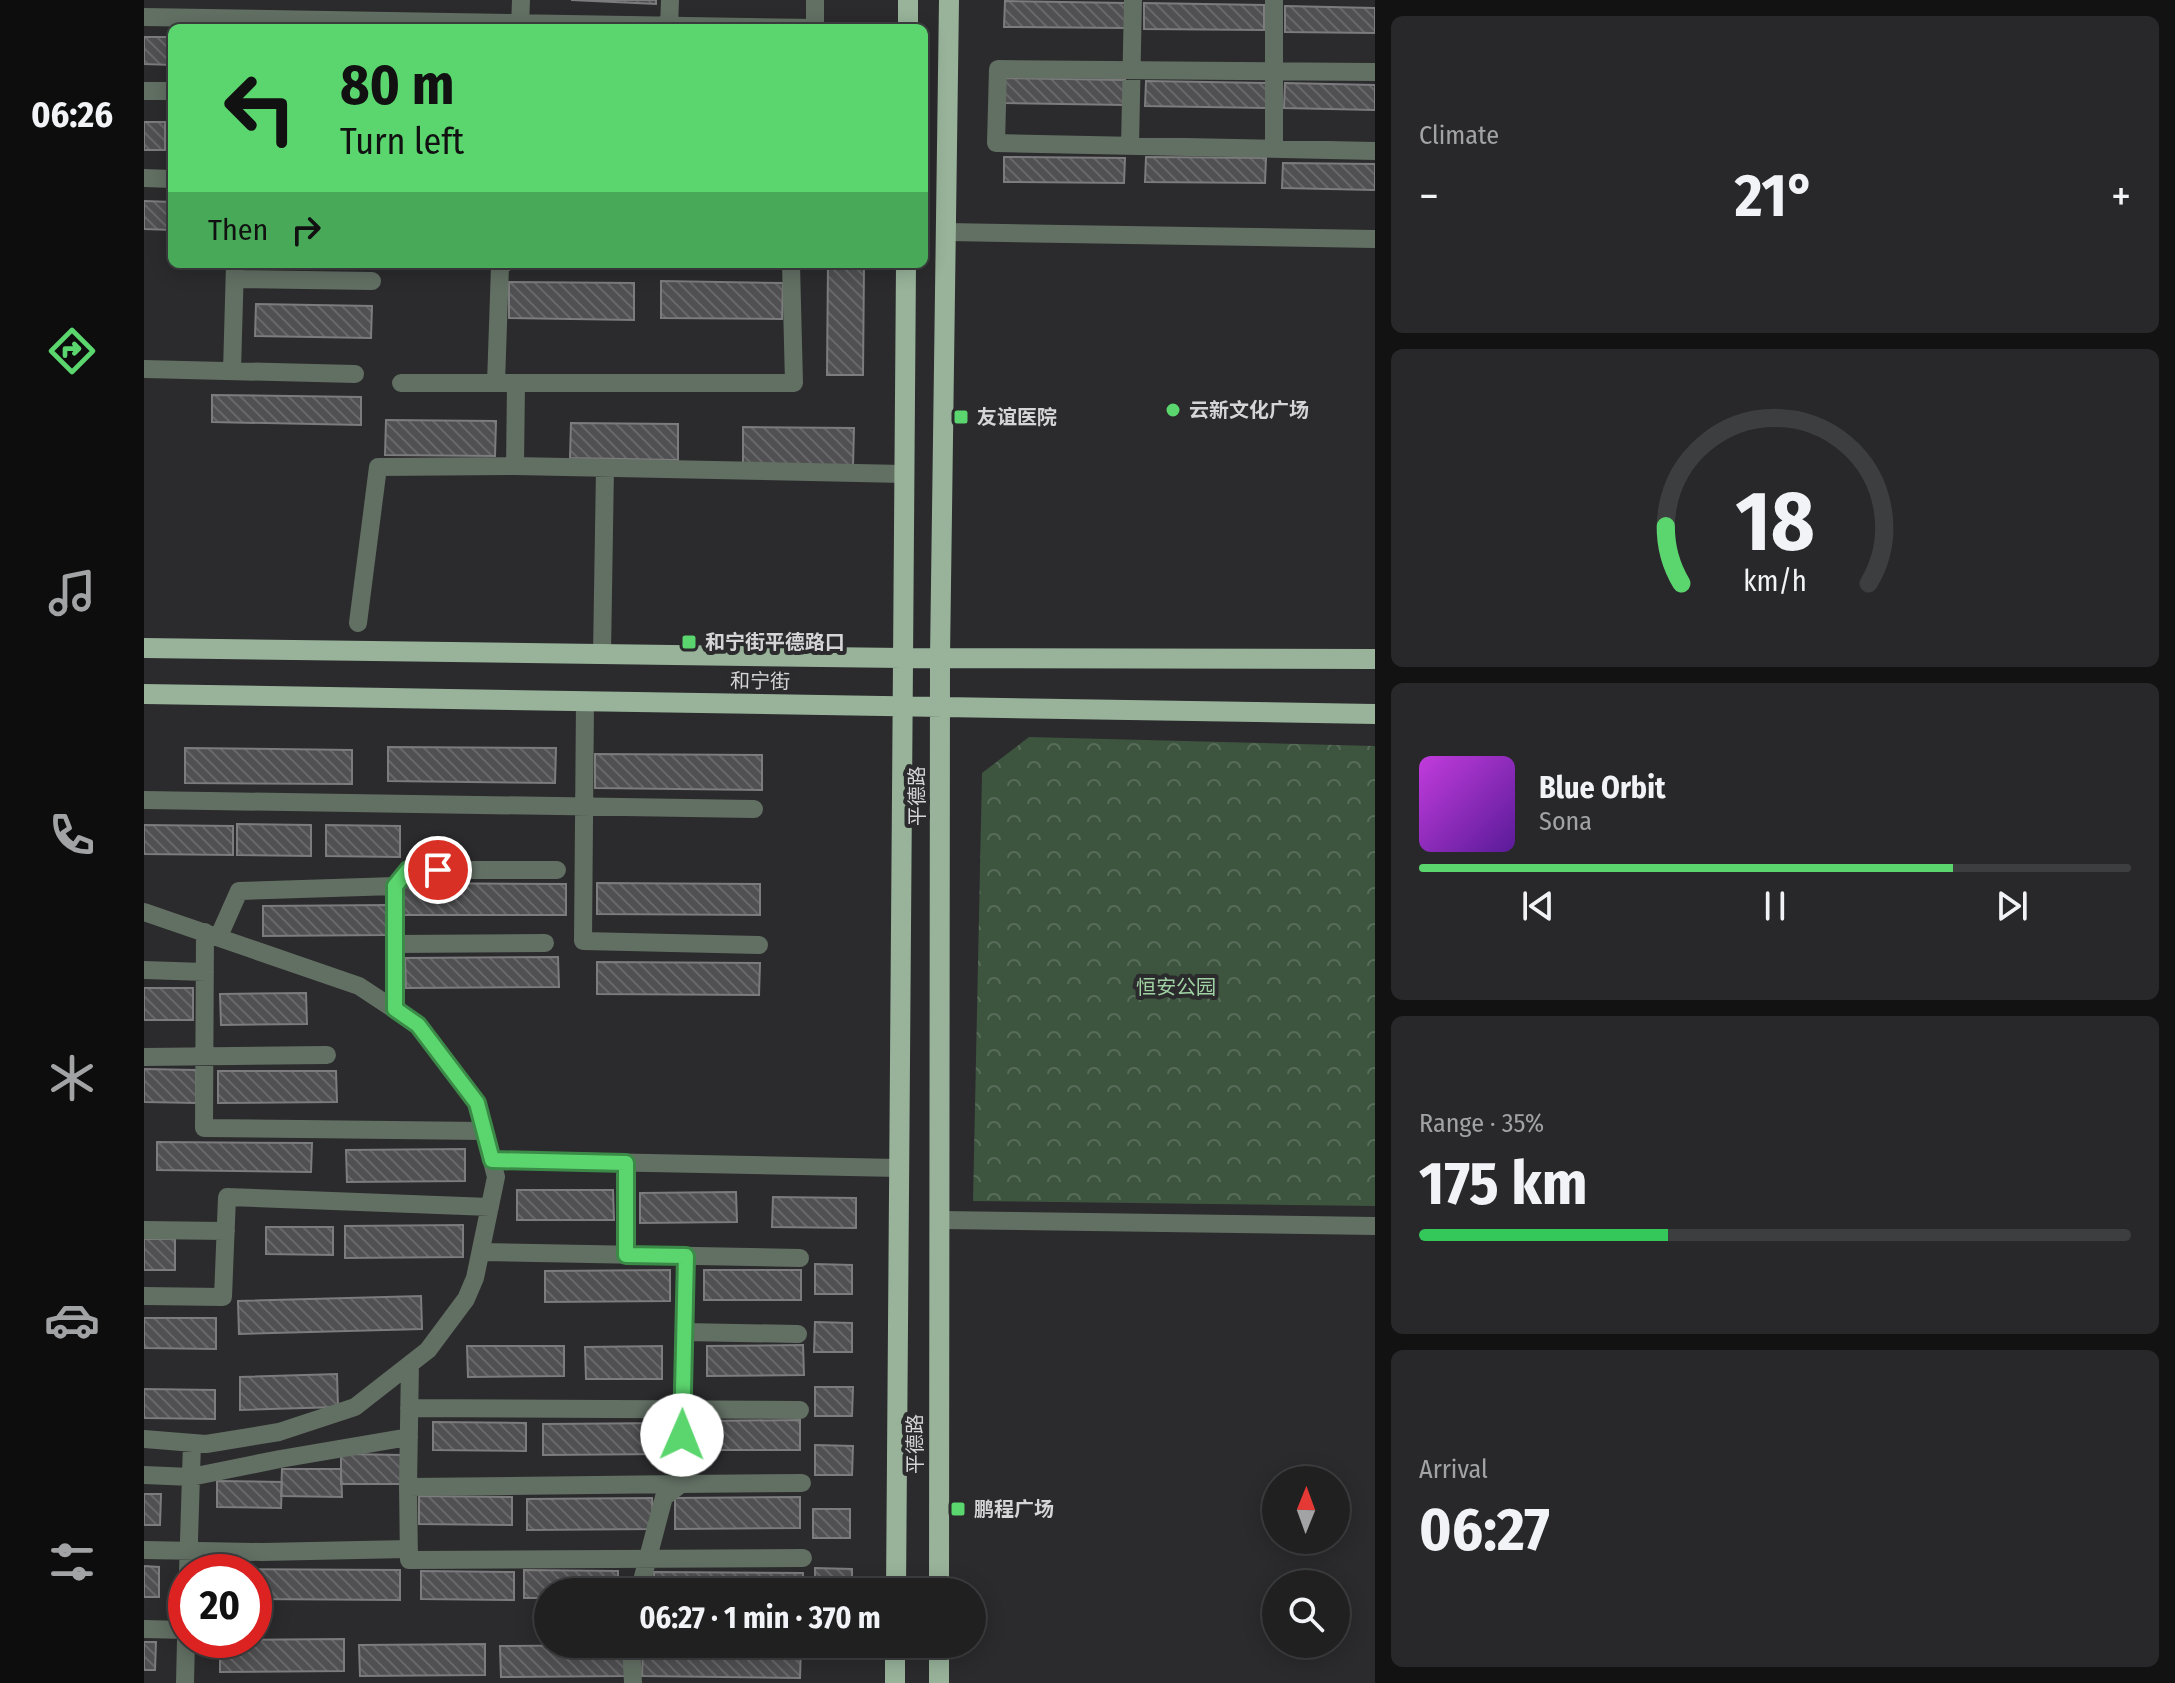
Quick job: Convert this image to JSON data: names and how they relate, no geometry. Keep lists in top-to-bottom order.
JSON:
{
  "streets": {
    "main road": ["和宁街", "平德路"]
  },
  "crossings": [
    ["和宁街", "平德路"]
  ],
  "parks": ["恒安公园"],
  "places": {
    "other": ["云新文化广场"],
    "transit": ["友谊医院", "和宁街平德路口", "鹏程广场"]
  },
  "north": "top",
  "page": {
    "tabs": "06:26",
    "tile": [
      "Climate",
      ["Range · 35%", "175 km"],
      ["Arrival", "06:27"]
    ],
    "turn": ["80 m", "Turn left"],
    "heat": ["−", "21°", "+"],
    "then": "Then",
    "song": ["Blue Orbit", "Sona"],
    "limit": "20",
    "trip": "06:27 · 1 min · 370 m",
    "gauge": ["18", "km/h"]
  }
}
